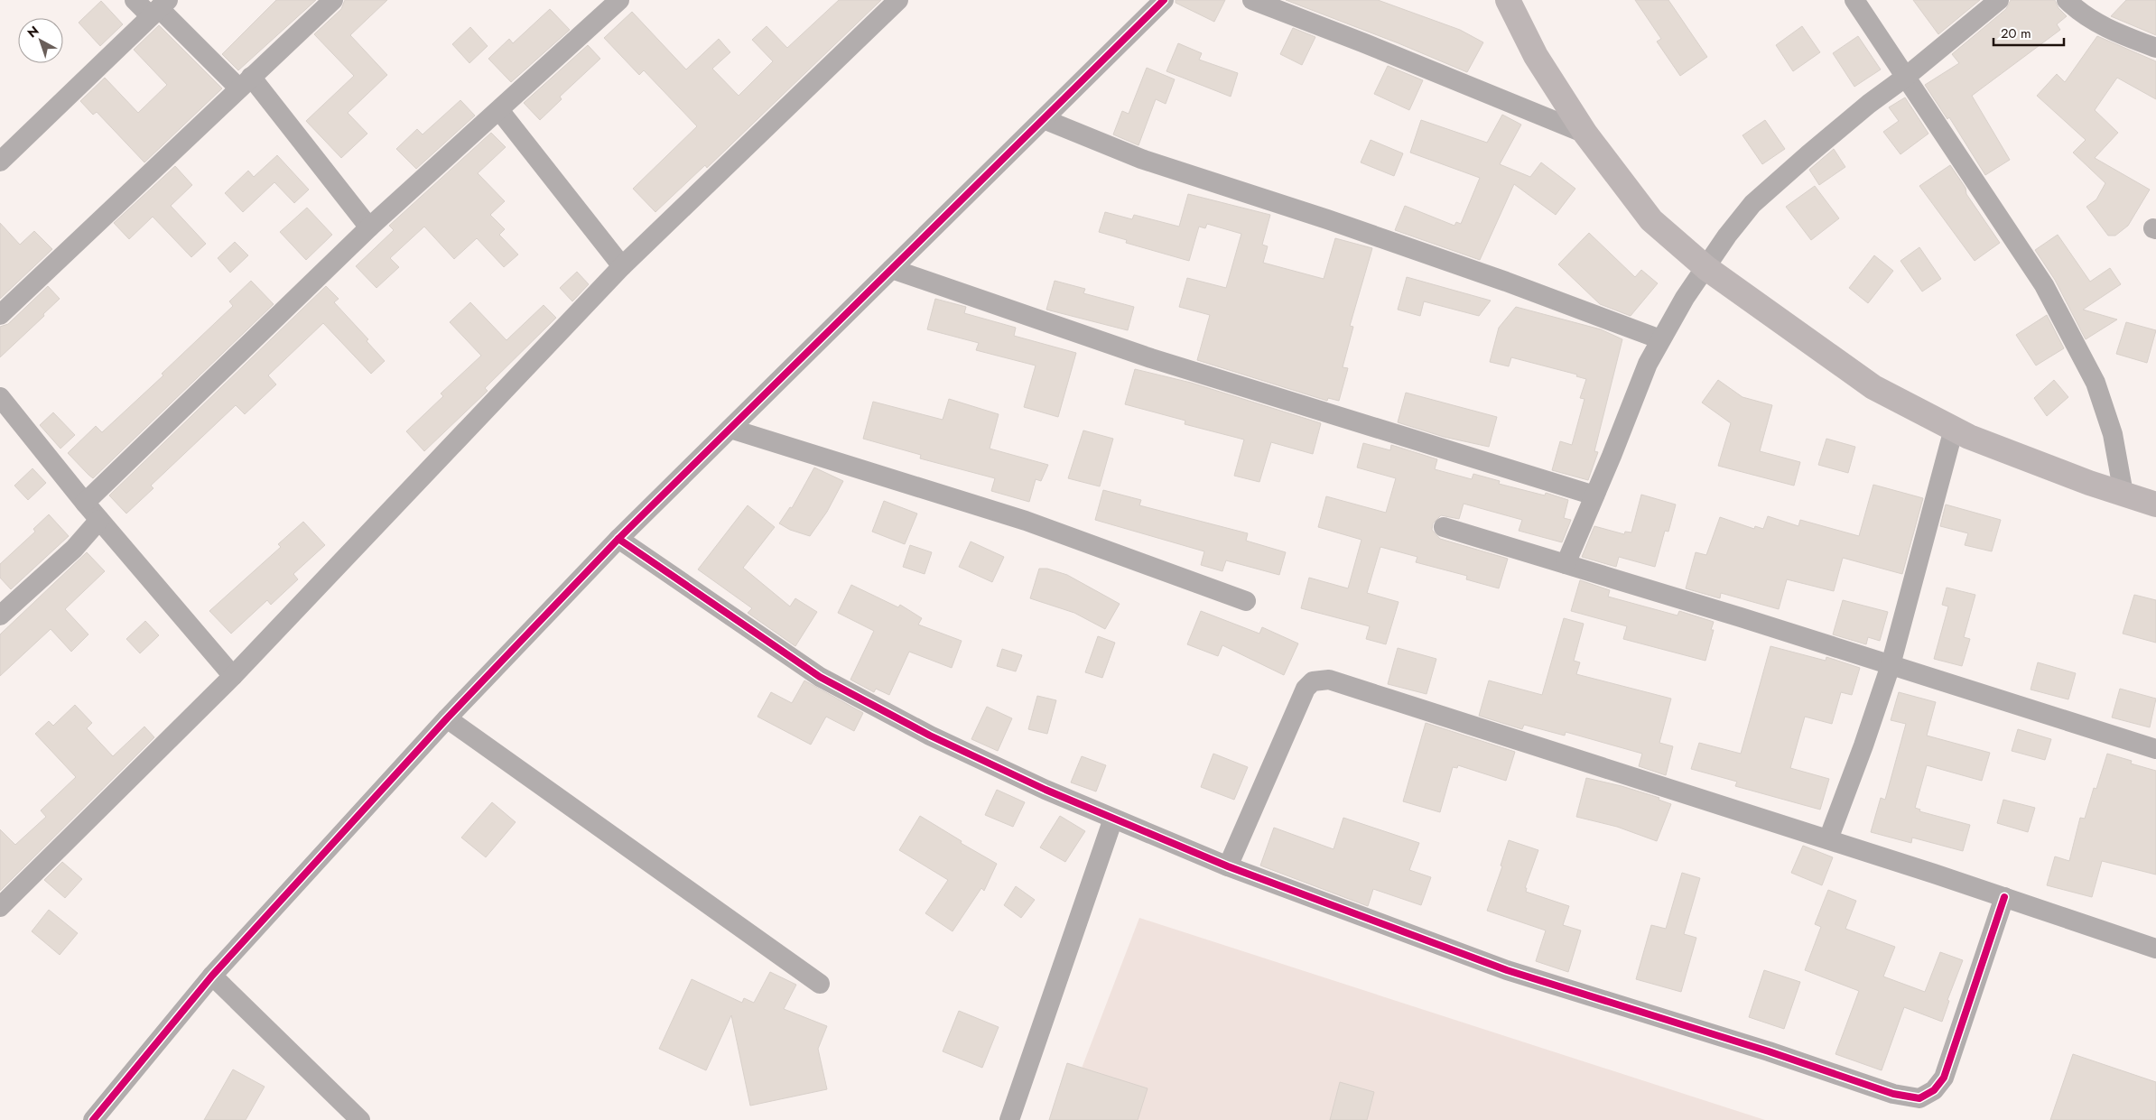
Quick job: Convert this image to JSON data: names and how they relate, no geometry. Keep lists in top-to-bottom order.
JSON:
{
  "scale_bar": "20 m",
  "north": "top left"
}
